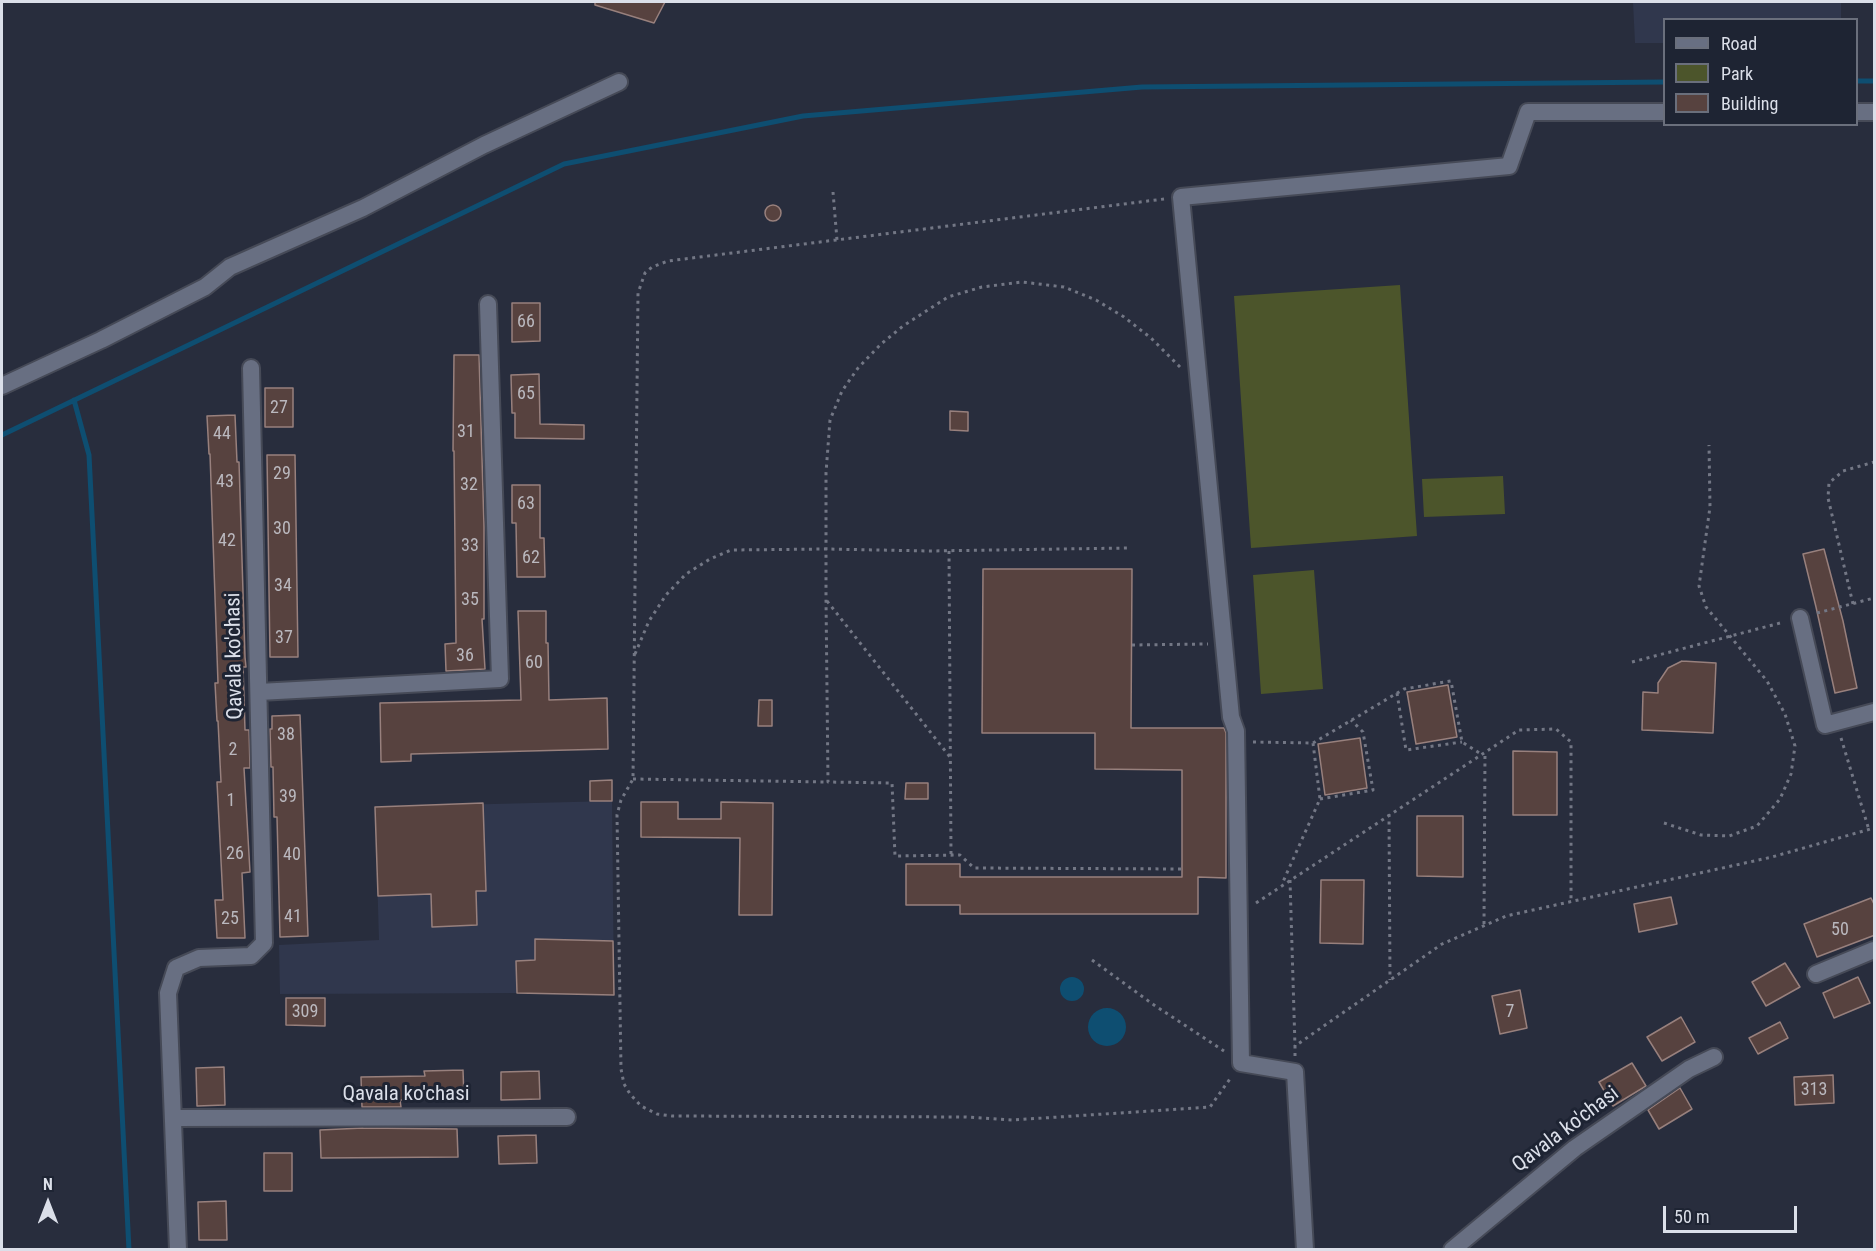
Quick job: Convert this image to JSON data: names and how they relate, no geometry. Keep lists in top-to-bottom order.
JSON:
{
  "streets": {
    "street": ["Qavala ko'chasi"]
  },
  "house_numbers": [
    "66",
    "65",
    "27",
    "31",
    "44",
    "29",
    "43",
    "32",
    "63",
    "30",
    "42",
    "33",
    "62",
    "34",
    "35",
    "37",
    "36",
    "60",
    "38",
    "2",
    "39",
    "1",
    "26",
    "40",
    "41",
    "25",
    "50",
    "309",
    "7",
    "313"
  ],
  "legend": ["Road", "Park", "Building"],
  "scale_bar": "50 m",
  "north": "top"
}
